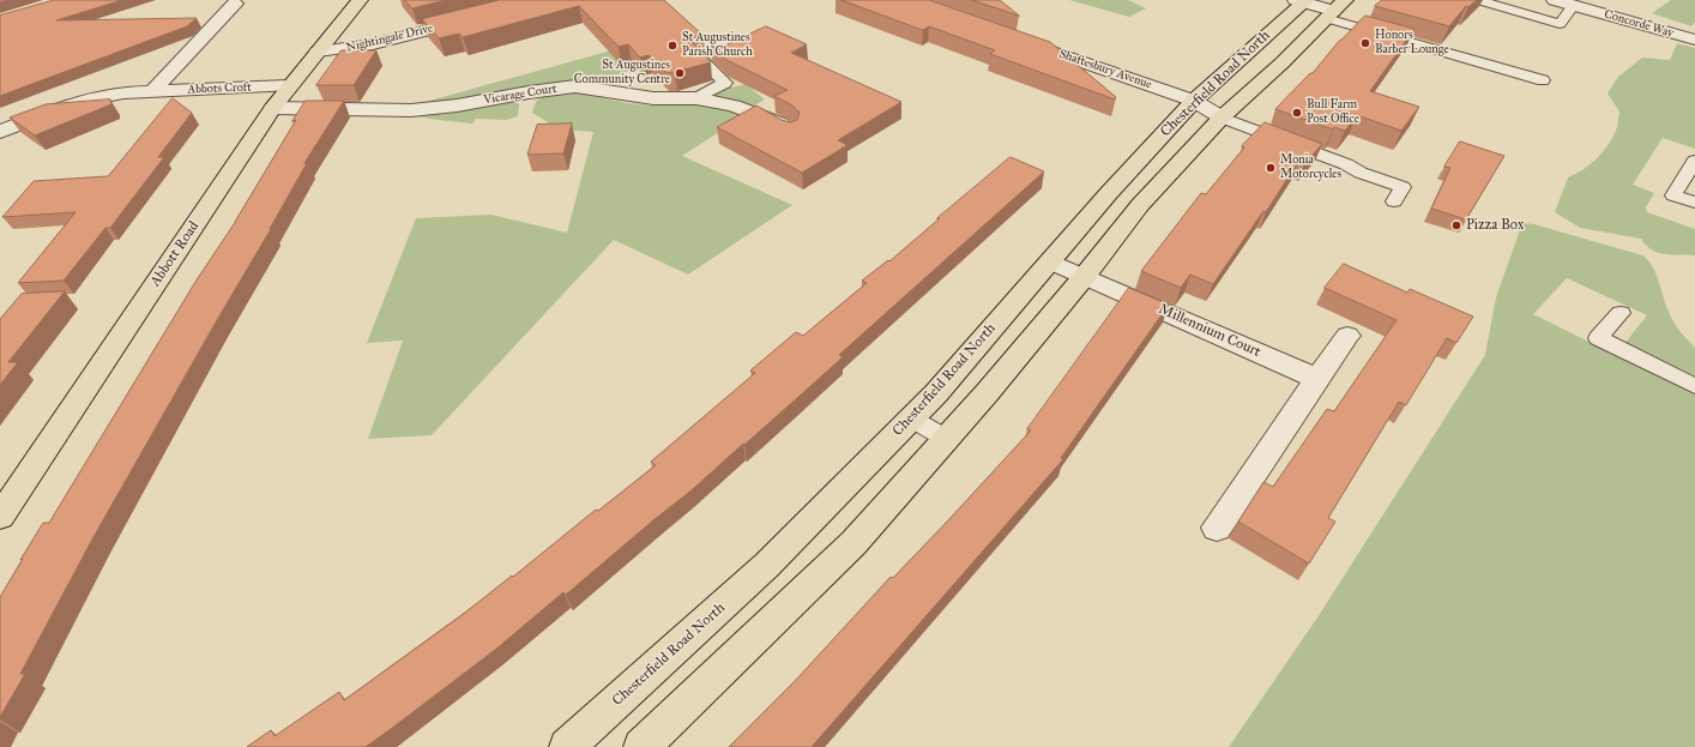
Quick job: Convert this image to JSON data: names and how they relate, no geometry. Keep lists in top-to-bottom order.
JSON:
{
  "streets": {
    "main road": ["Chesterfield Road North", "Abbott Road"],
    "street": [
      "Concorde Way",
      "Nightingale Drive",
      "Shaftesbury Avenue",
      "Abbots Croft",
      "Vicarage Court",
      "Millennium Court"
    ]
  },
  "crossings": [
    ["Nightingale Drive", "Abbott Road"],
    ["Shaftesbury Avenue", "Chesterfield Road North"],
    ["Chesterfield Road North", "Millennium Court"],
    ["Abbots Croft", "Abbott Road"],
    ["Vicarage Court", "Abbott Road"]
  ],
  "places": [
    "Honors Barber Lounge",
    "St Augustines Parish Church",
    "St Augustines Community Centre",
    "Bull Farm Post Office",
    "Monia Motorcycles",
    "Pizza Box"
  ]
}
